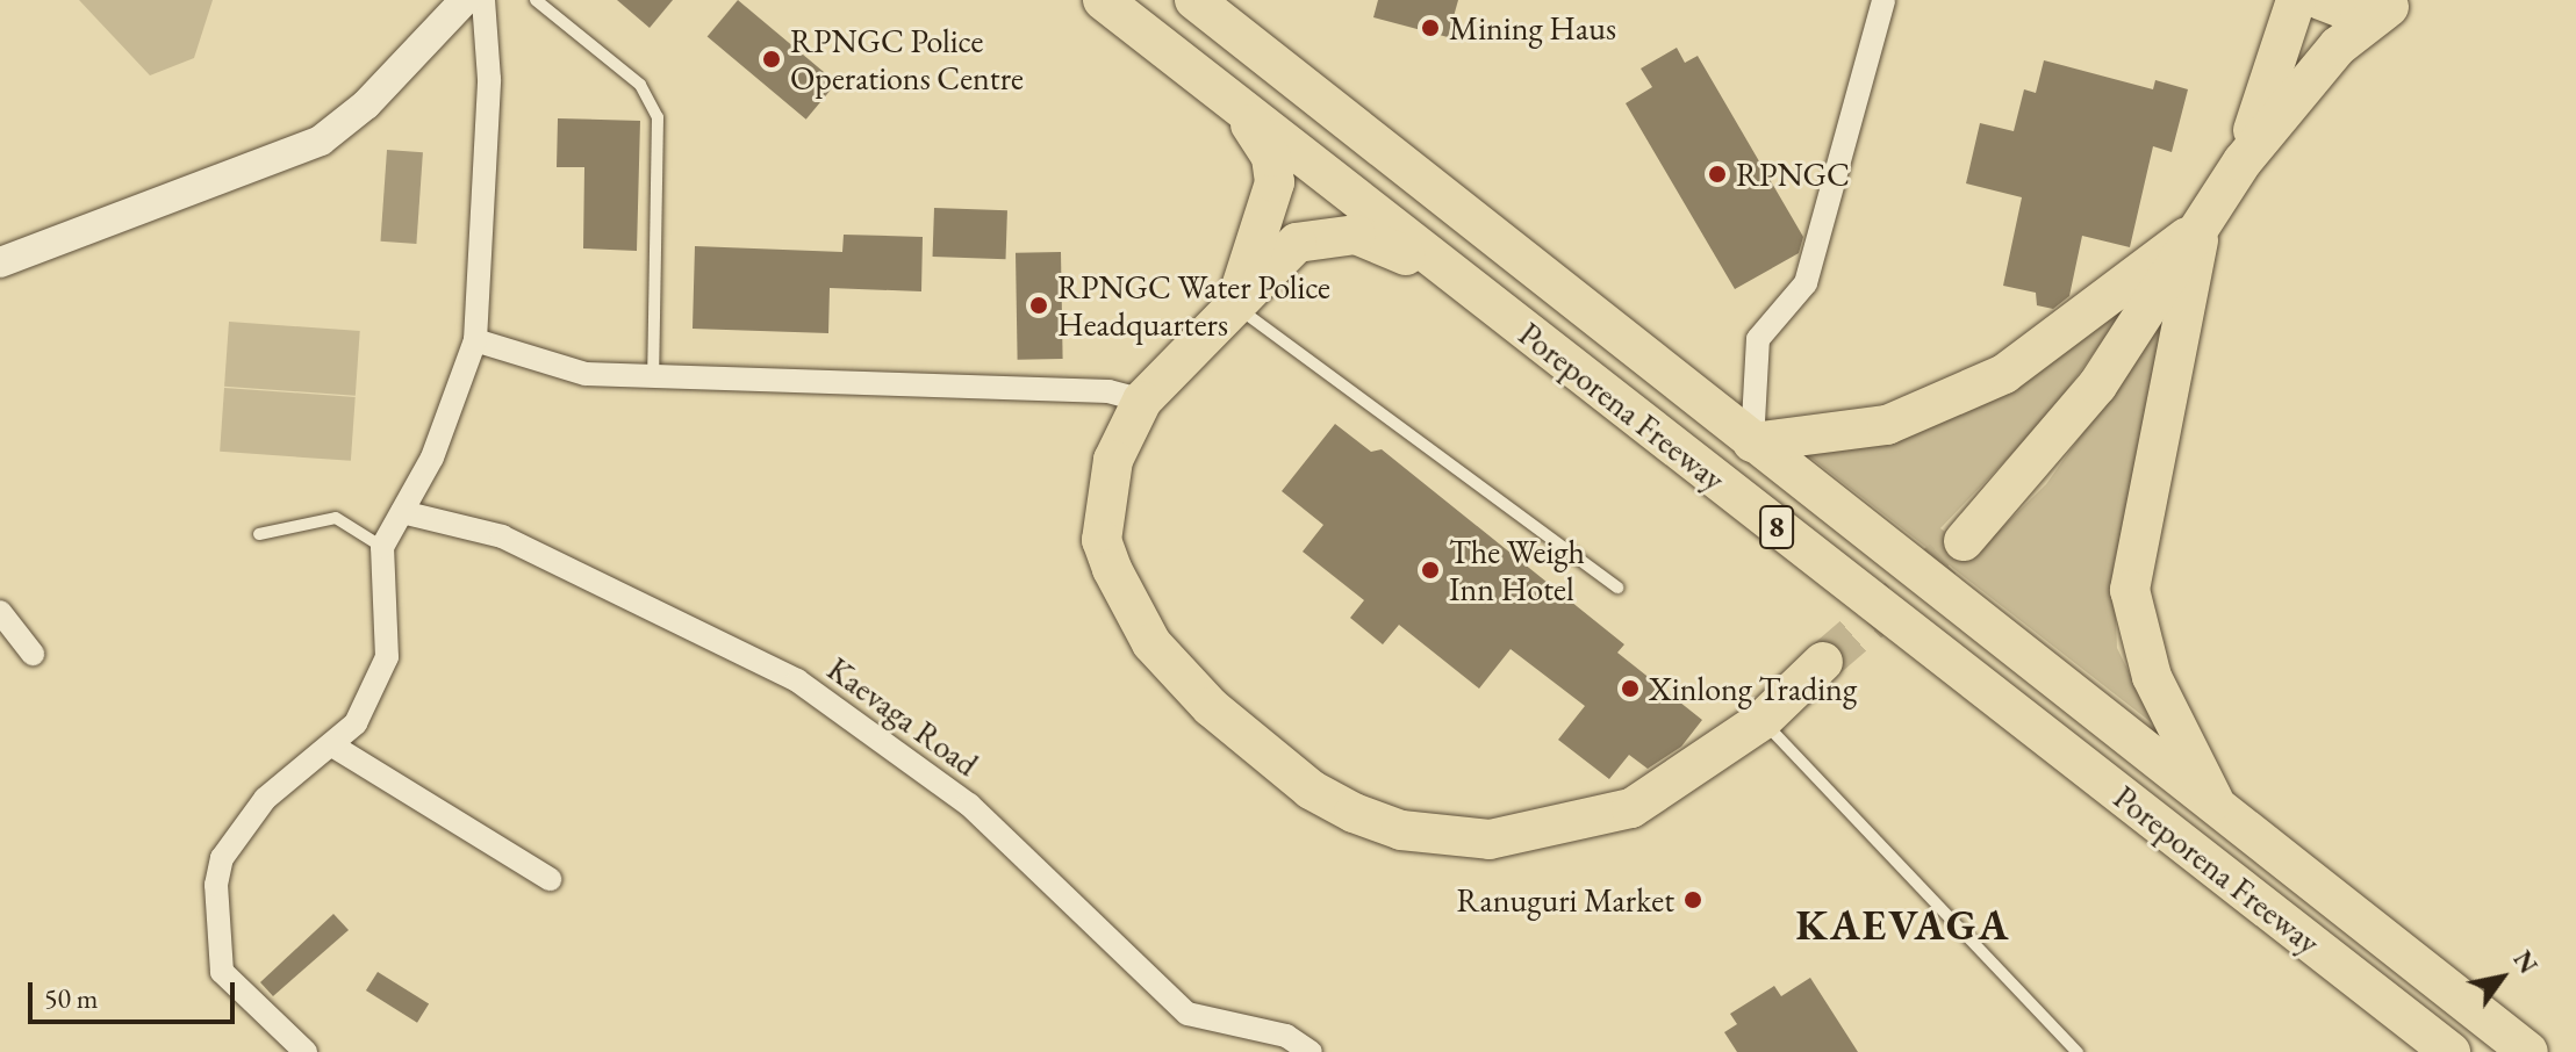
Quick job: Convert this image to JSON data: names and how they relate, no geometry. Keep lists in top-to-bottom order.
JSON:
{
  "streets": {
    "highway": ["Poreporena Freeway", "8"],
    "street": ["Kaevaga Road"]
  },
  "districts": ["KAEVAGA"],
  "places": [
    "Mining Haus",
    "RPNGC Police Operations Centre",
    "RPNGC",
    "RPNGC Water Police Headquarters",
    "The Weigh Inn Hotel",
    "Xinlong Trading",
    "Ranuguri Market"
  ],
  "scale_bar": "50 m",
  "north": "top right"
}
